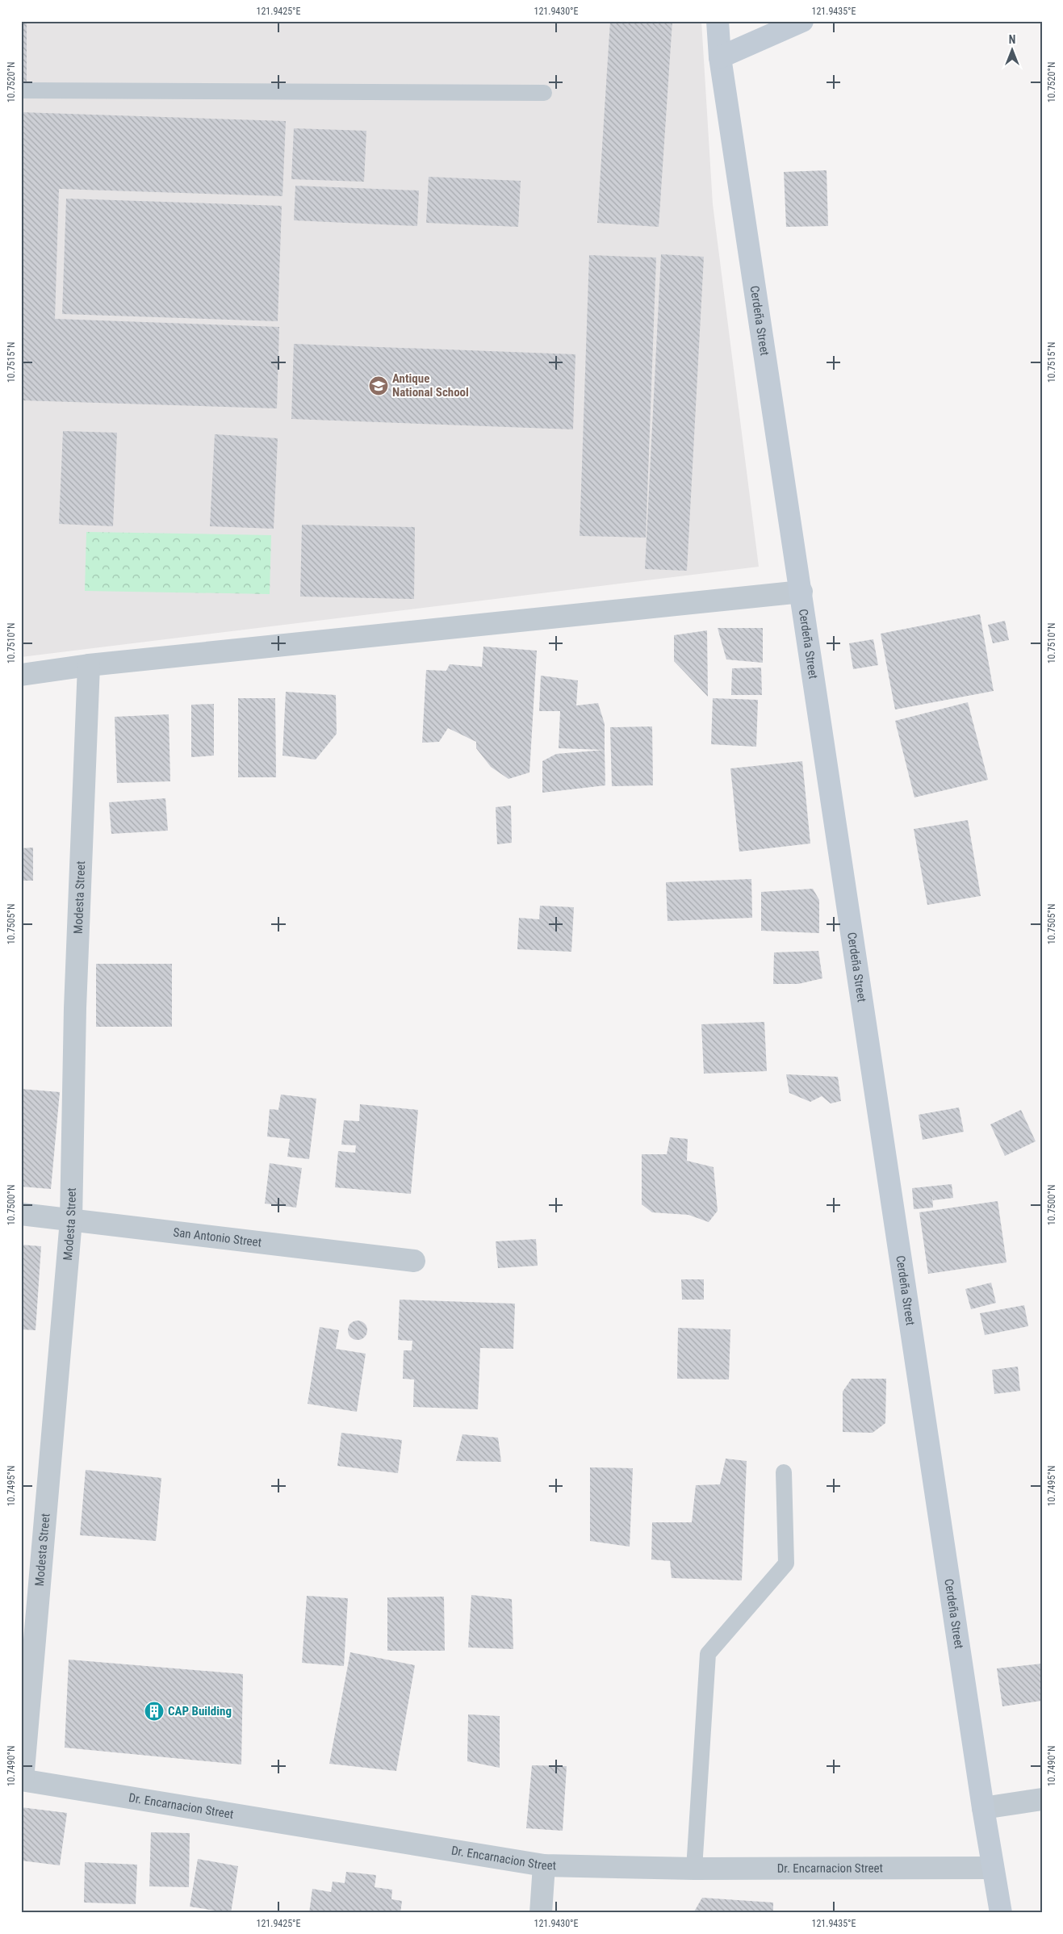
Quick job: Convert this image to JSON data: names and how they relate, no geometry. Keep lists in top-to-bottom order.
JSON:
{
  "streets": {
    "main road": ["Cerdeña Street"],
    "street": ["Modesta Street", "San Antonio Street", "Dr. Encarnacion Street"]
  },
  "crossings": [
    ["Cerdeña Street", "Dr. Encarnacion Street"],
    ["Modesta Street", "San Antonio Street"],
    ["Modesta Street", "Dr. Encarnacion Street"]
  ],
  "places": {
    "school or university": ["Antique National School"],
    "building": ["CAP Building"]
  },
  "north": "top",
  "coordinates": [
    "121.9425°E",
    "121.9430°E",
    "121.9435°E",
    "10.7520°N",
    "10.7515°N",
    "10.7510°N",
    "10.7505°N",
    "10.7500°N",
    "10.7495°N",
    "10.7490°N"
  ]
}
